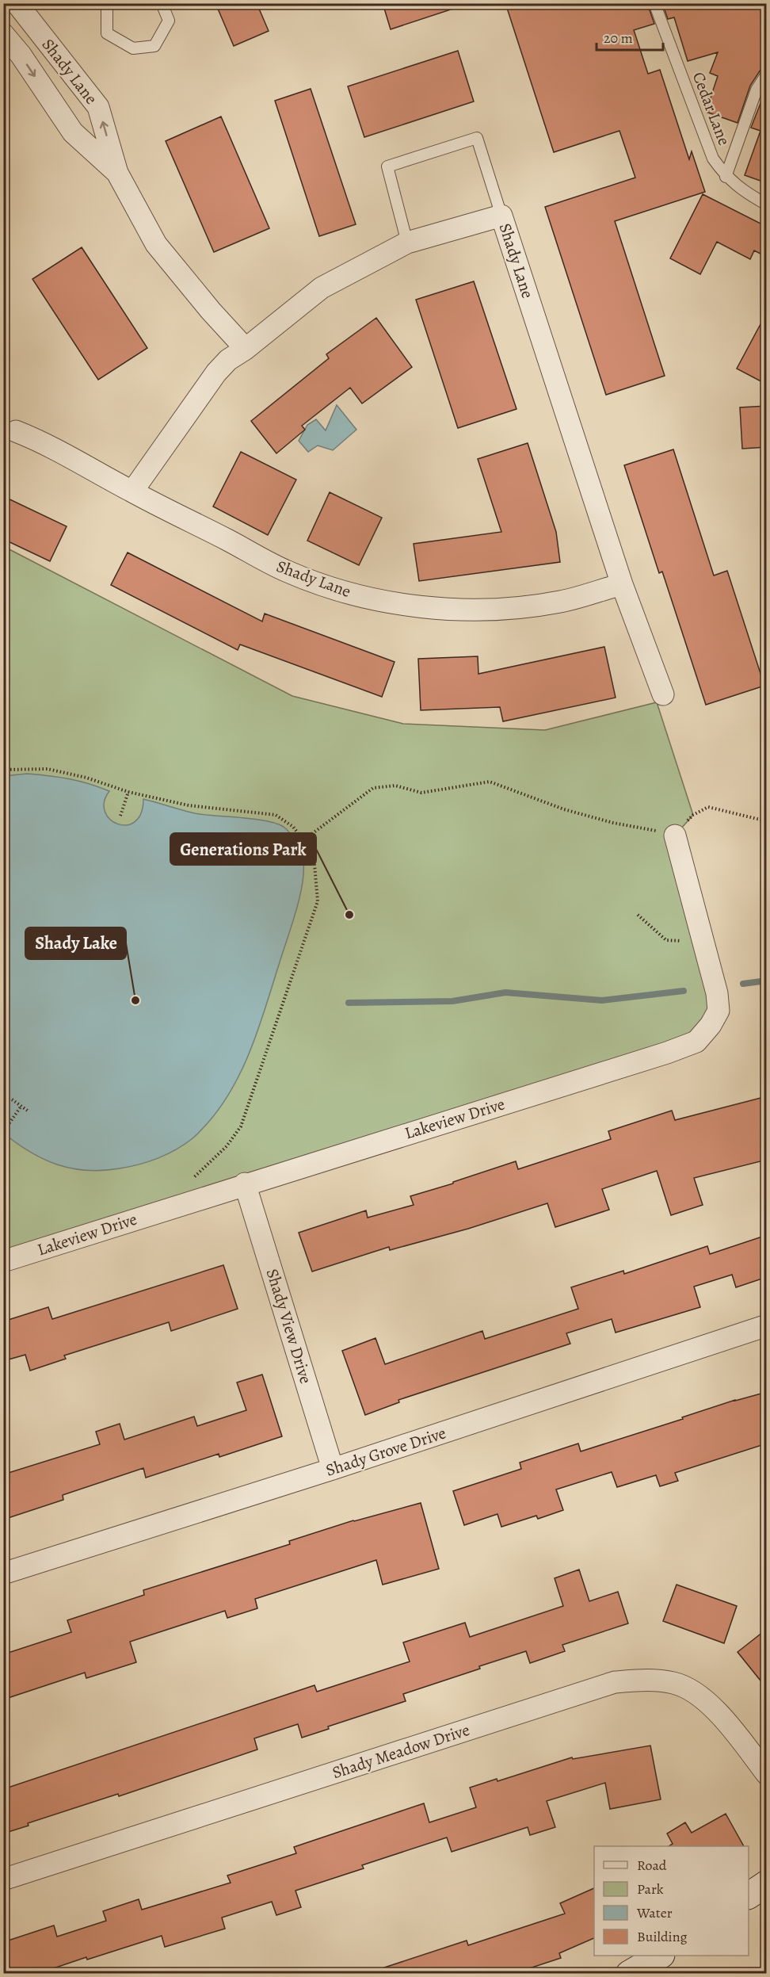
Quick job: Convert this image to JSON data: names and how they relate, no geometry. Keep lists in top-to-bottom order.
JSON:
{
  "streets": {
    "street": [
      "Shady Lane",
      "Lakeview Drive",
      "Shady View Drive",
      "Shady Grove Drive",
      "Shady Meadow Drive"
    ],
    "lane": ["Cedar Lane"]
  },
  "crossings": [
    ["Lakeview Drive", "Shady View Drive"],
    ["Shady View Drive", "Shady Grove Drive"]
  ],
  "places": ["Generations Park", "Shady Lake"],
  "legend": [
    "Road",
    "Park",
    "Water",
    "Building"
  ],
  "scale_bar": "20 m"
}
